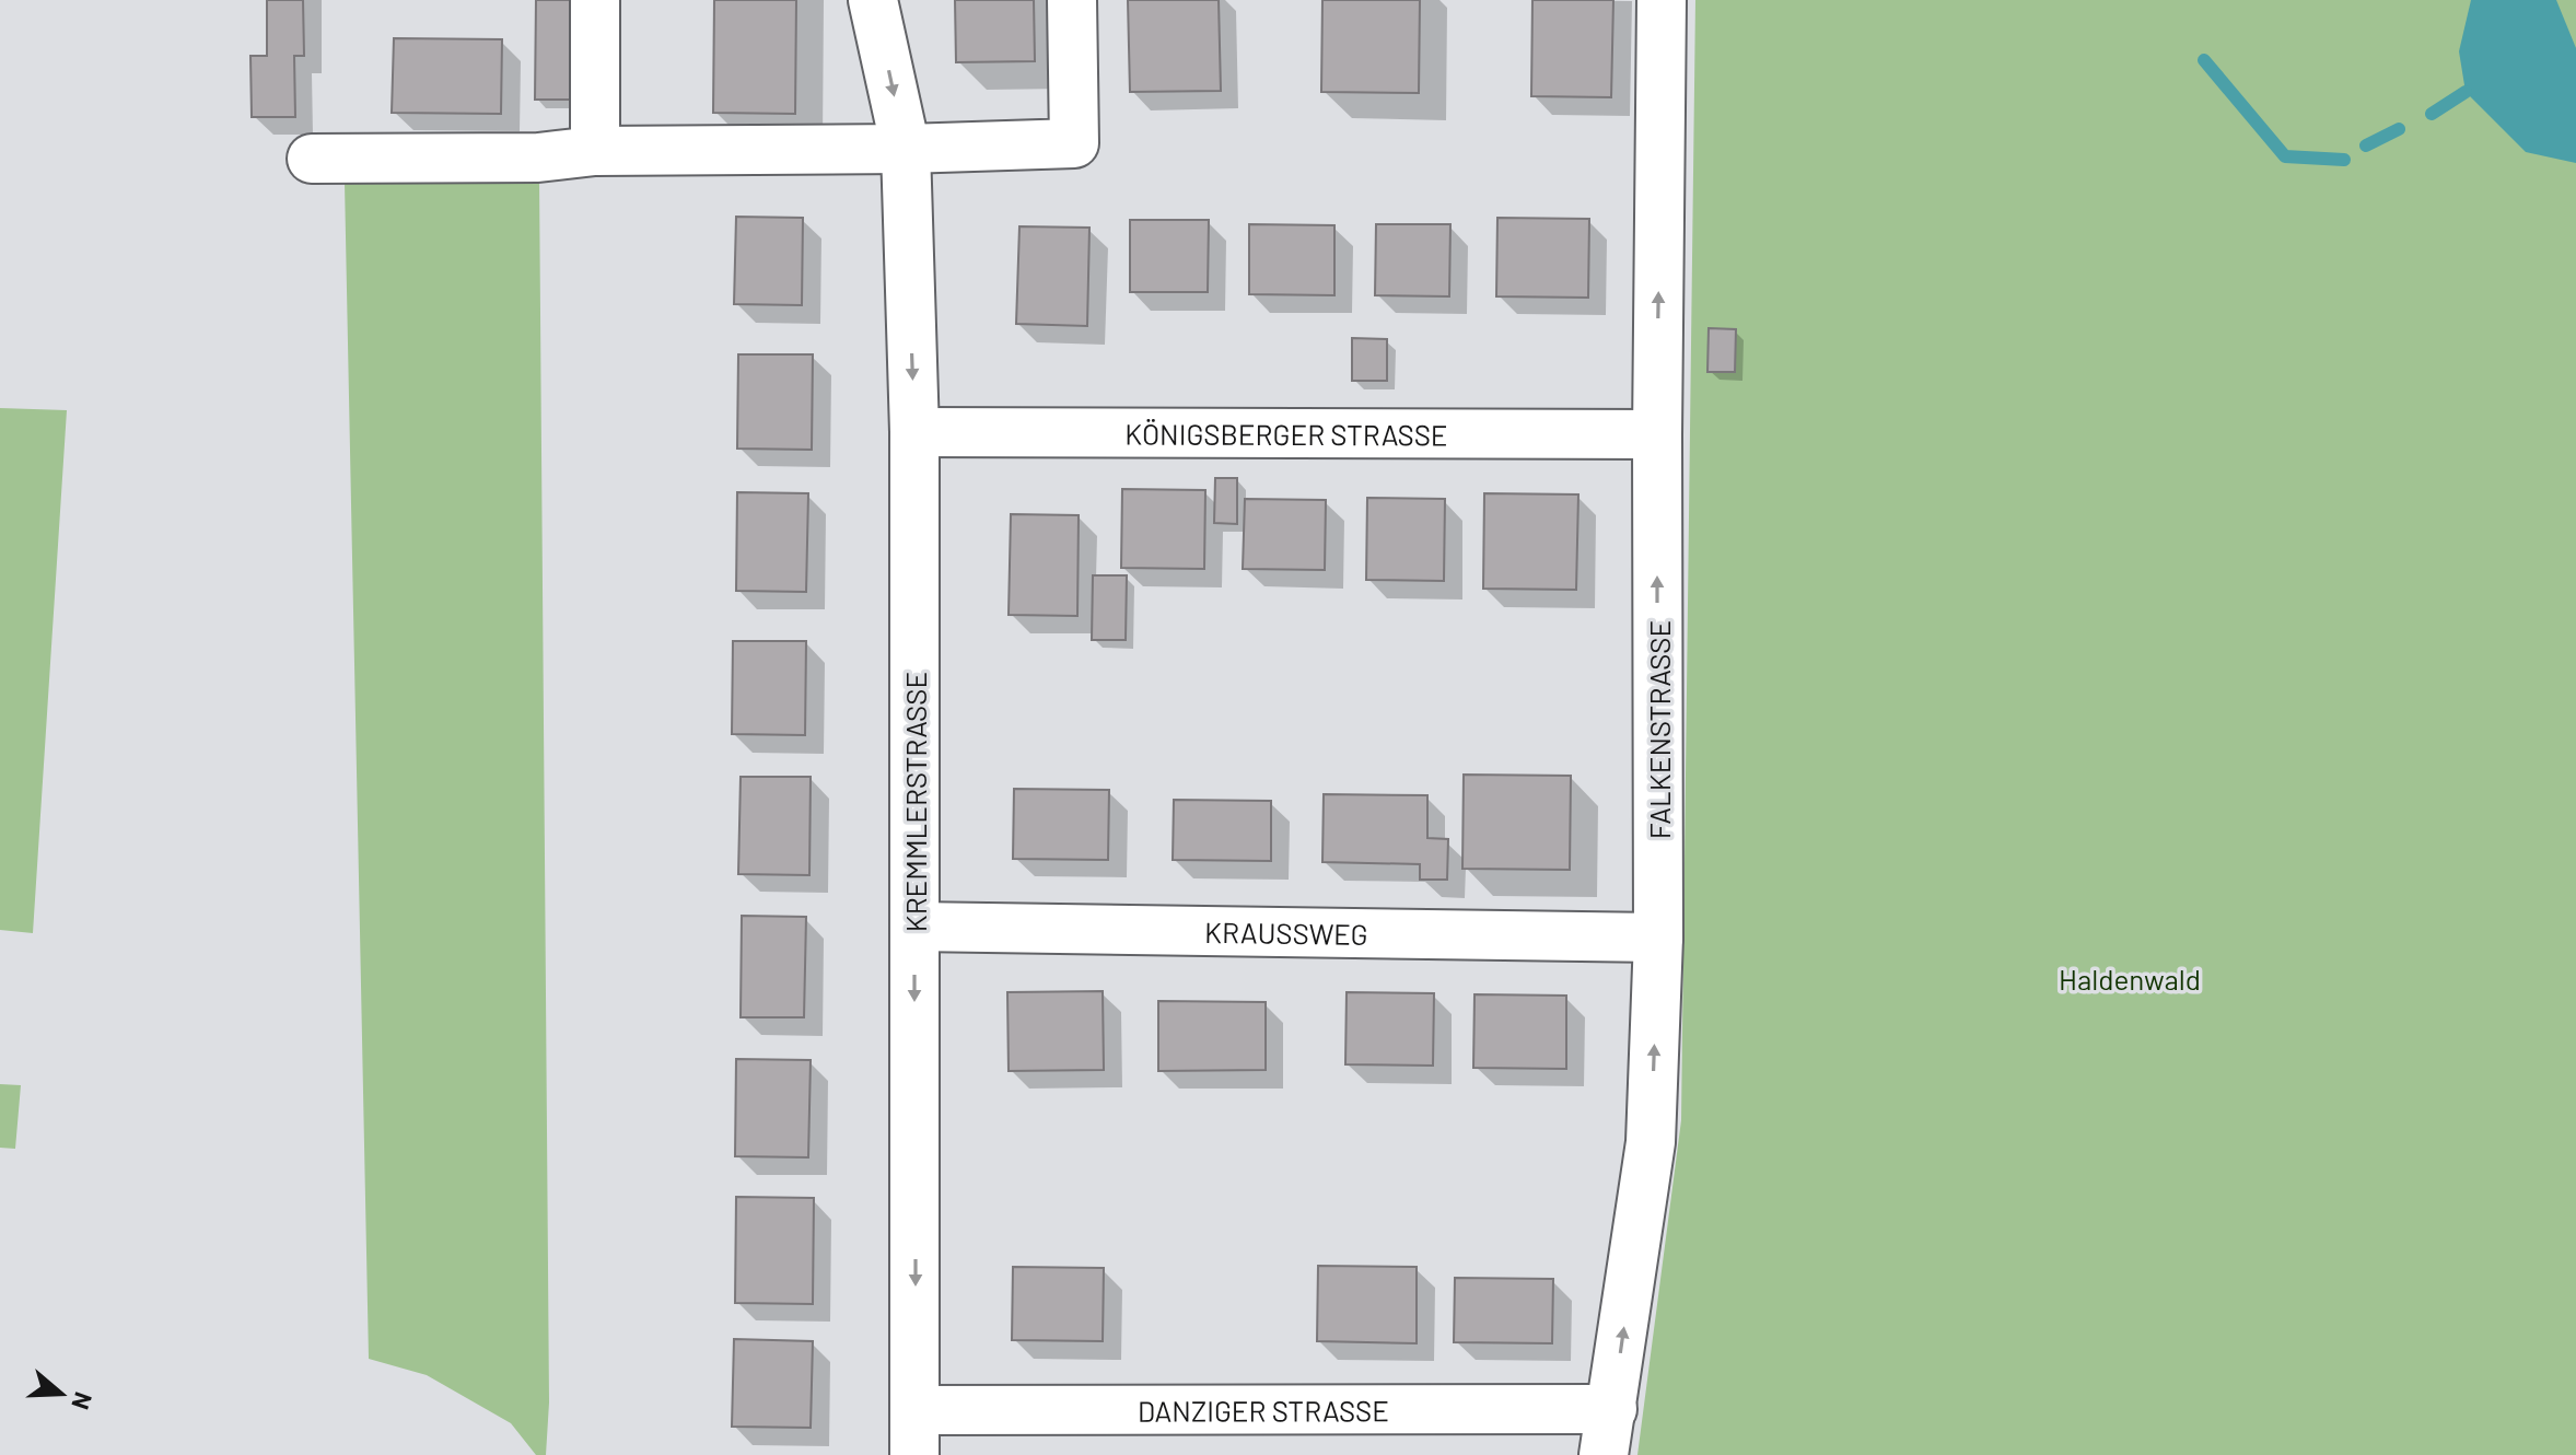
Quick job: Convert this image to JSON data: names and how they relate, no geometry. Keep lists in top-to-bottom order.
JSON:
{
  "streets": {
    "street": [
      "KÖNIGSBERGER STRASSE",
      "FALKENSTRASSE",
      "KREMMLERSTRASSE",
      "KRAUSSWEG",
      "DANZIGER STRASSE"
    ]
  },
  "crossings": [
    ["KÖNIGSBERGER STRASSE", "FALKENSTRASSE"],
    ["KÖNIGSBERGER STRASSE", "KREMMLERSTRASSE"],
    ["FALKENSTRASSE", "KRAUSSWEG"],
    ["FALKENSTRASSE", "DANZIGER STRASSE"],
    ["KREMMLERSTRASSE", "KRAUSSWEG"],
    ["KREMMLERSTRASSE", "DANZIGER STRASSE"]
  ],
  "one_way": ["FALKENSTRASSE", "KREMMLERSTRASSE"],
  "parks": ["Haldenwald"],
  "north": "right"
}
